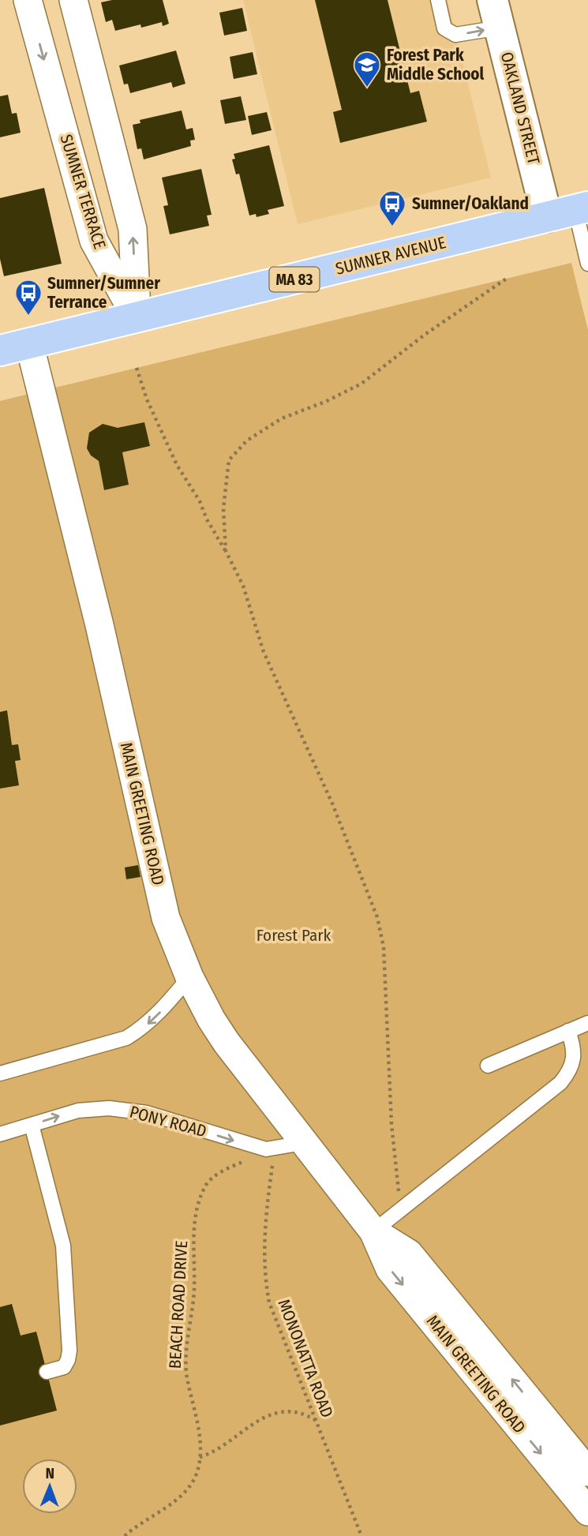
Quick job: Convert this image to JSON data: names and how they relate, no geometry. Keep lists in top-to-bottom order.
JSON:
{
  "streets": {
    "main road": ["OAKLAND STREET", "SUMNER AVENUE", "MA 83"],
    "street": ["SUMNER TERRACE", "MAIN GREETING ROAD"],
    "lane": ["PONY ROAD"],
    "path": ["BEACH ROAD DRIVE", "MONONATTA ROAD"]
  },
  "crossings": [
    ["OAKLAND STREET", "SUMNER AVENUE"],
    ["SUMNER TERRACE", "SUMNER AVENUE"],
    ["SUMNER AVENUE", "MAIN GREETING ROAD"],
    ["MAIN GREETING ROAD", "PONY ROAD"],
    ["PONY ROAD", "BEACH ROAD DRIVE"],
    ["PONY ROAD", "MONONATTA ROAD"],
    ["BEACH ROAD DRIVE", "MONONATTA ROAD"]
  ],
  "one_way": ["PONY ROAD"],
  "parks": ["Forest Park"],
  "places": {
    "school or university": ["Forest Park Middle School"],
    "bus stop": ["Sumner/Oakland", "Sumner/Sumner Terrance"]
  },
  "north": "top"
}
